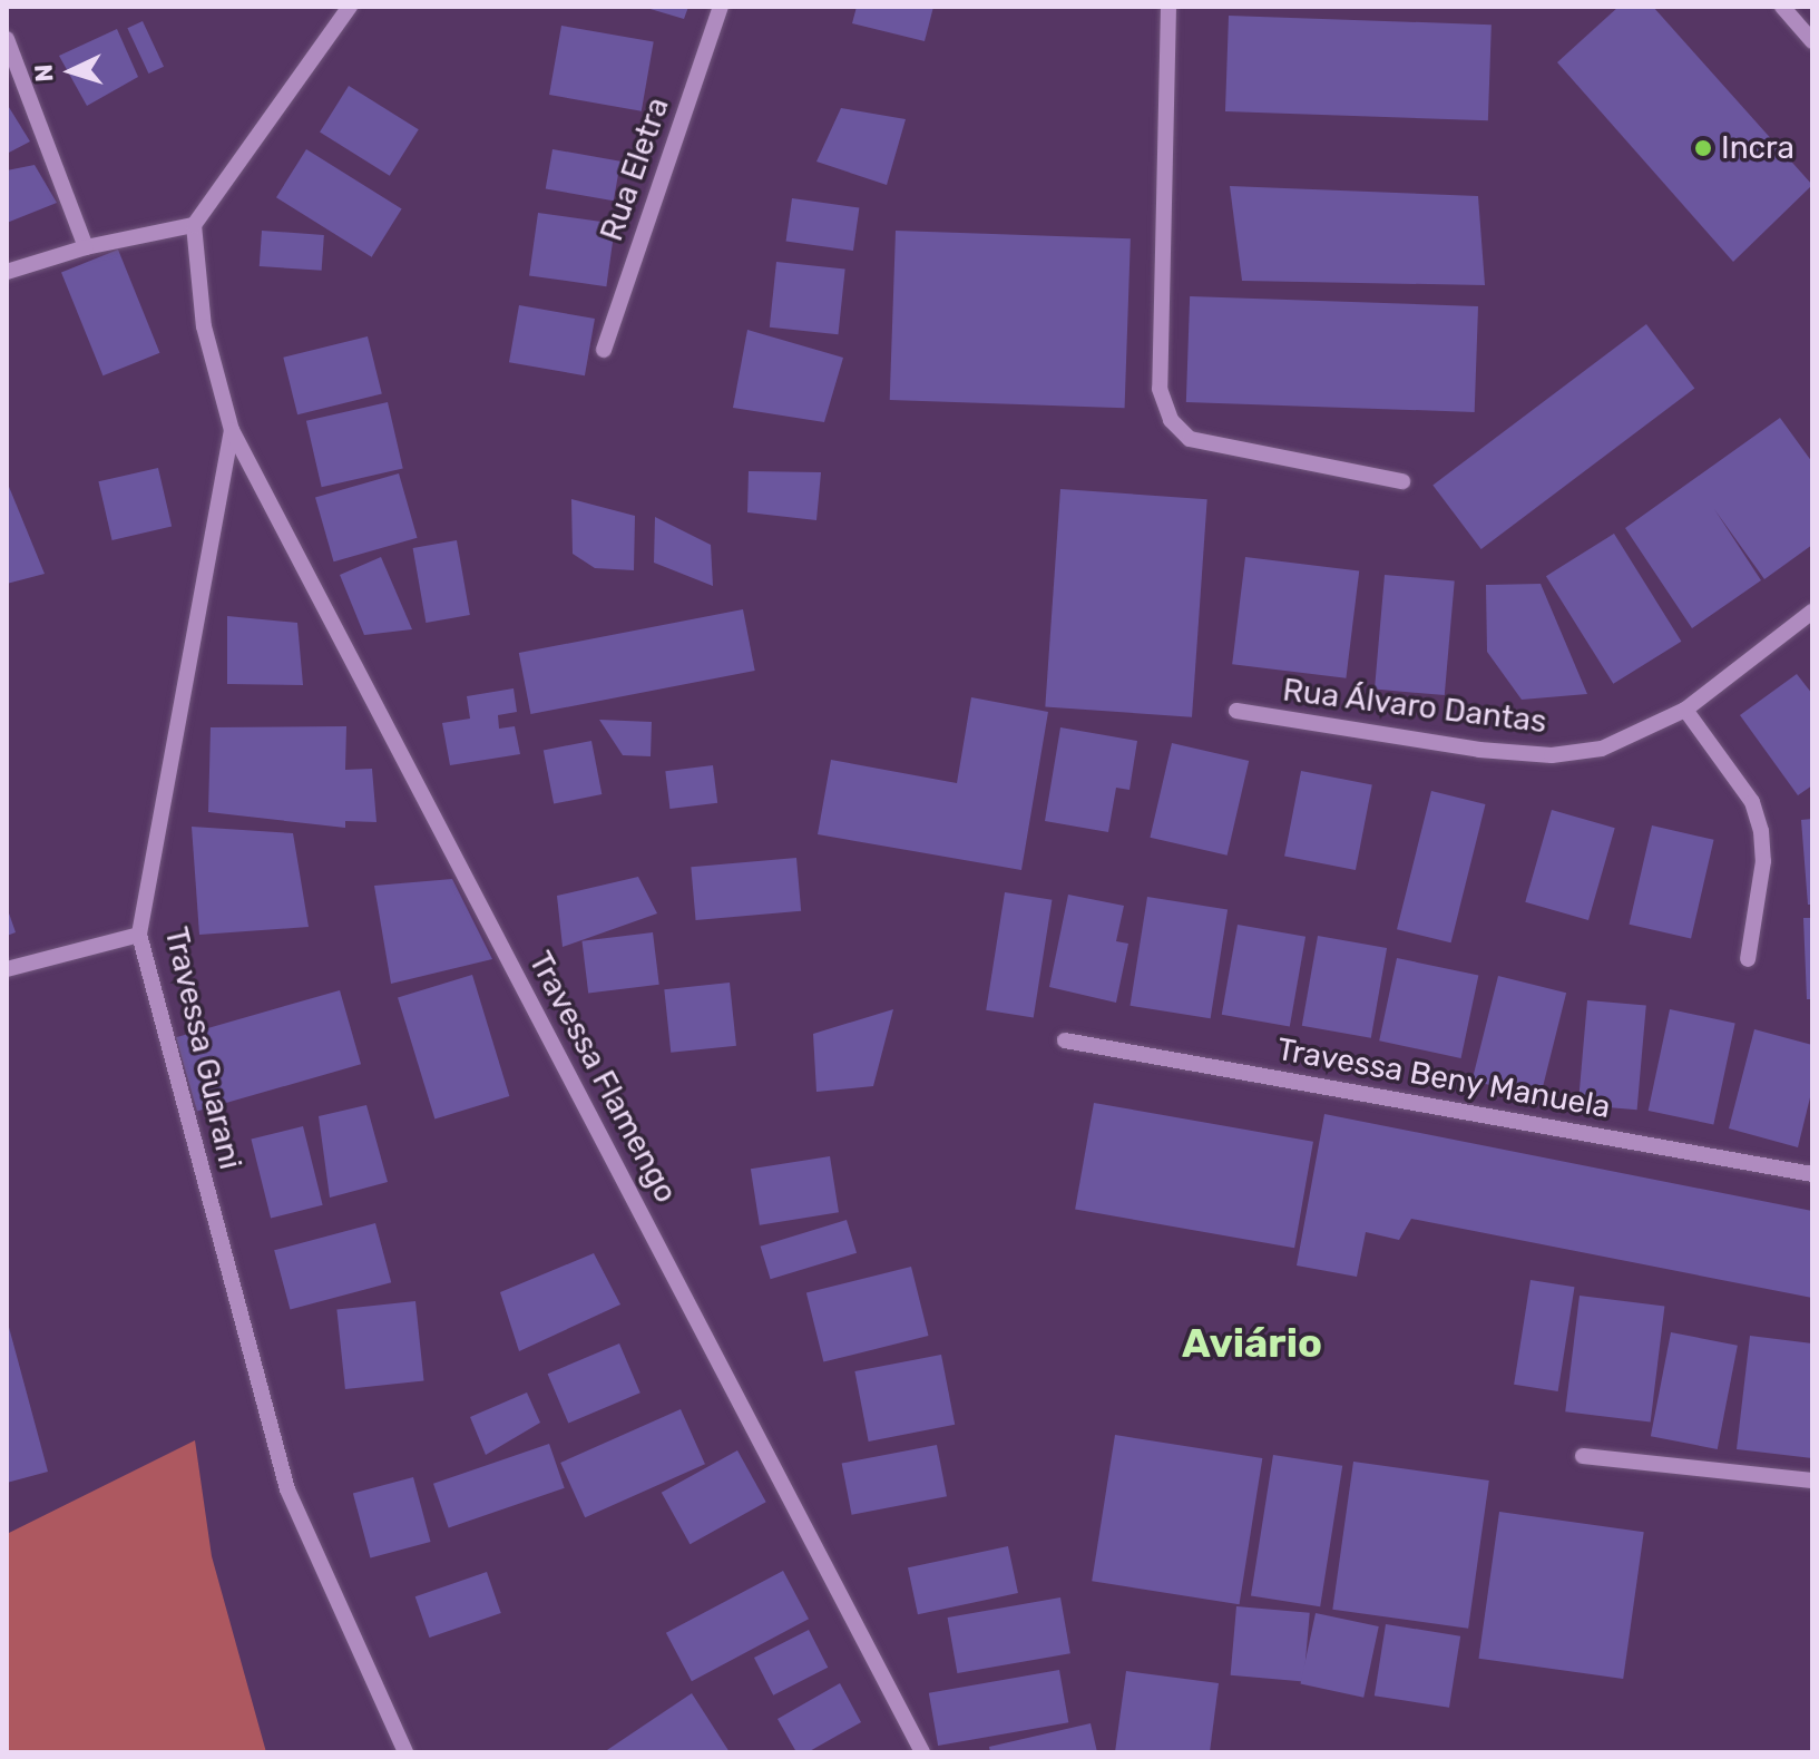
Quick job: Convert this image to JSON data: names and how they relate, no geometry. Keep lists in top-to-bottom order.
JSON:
{
  "streets": {
    "street": [
      "Rua Eletra",
      "Rua Álvaro Dantas",
      "Travessa Guarani",
      "Travessa Flamengo",
      "Travessa Beny Manuela"
    ]
  },
  "crossings": [
    ["Travessa Guarani", "Travessa Flamengo"]
  ],
  "districts": ["Aviário"],
  "places": ["Incra"],
  "north": "left"
}
